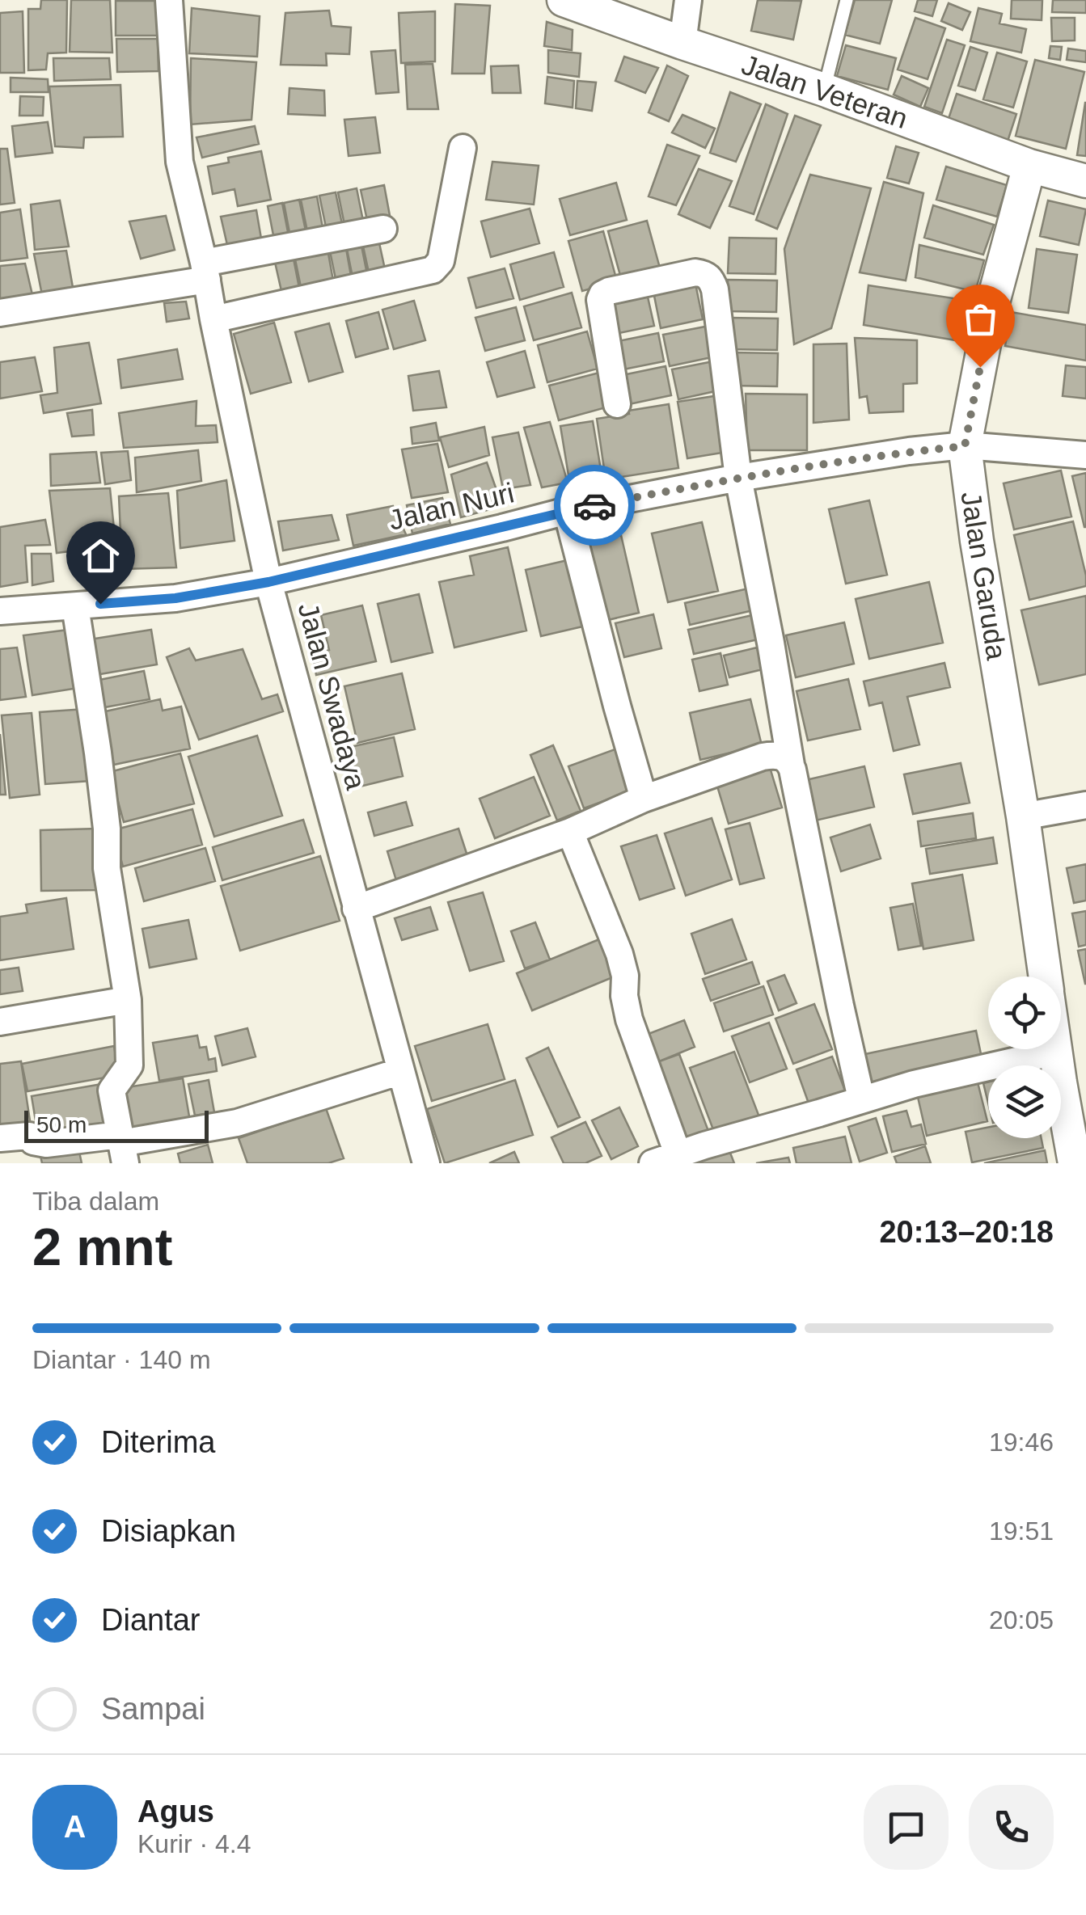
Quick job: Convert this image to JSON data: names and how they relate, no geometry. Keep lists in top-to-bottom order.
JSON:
{
  "streets": {
    "street": [
      "Jalan Veteran",
      "Jalan Nuri",
      "Jalan Garuda",
      "Jalan Swadaya"
    ]
  },
  "crossings": [
    ["Jalan Veteran", "Jalan Garuda"],
    ["Jalan Nuri", "Jalan Garuda"],
    ["Jalan Nuri", "Jalan Swadaya"]
  ],
  "scale_bar": "50 m",
  "page": {
    "scale": "50 m",
    "heading": ["2 mnt", "Tiba dalam", "20:13–20:18"],
    "panel": ["Agus", "Kurir · 4.4"],
    "bar": "Diantar · 140 m",
    "list": [
      ["Diterima", "19:46"],
      ["Disiapkan", "19:51"],
      ["Diantar", "20:05"],
      "Sampai"
    ],
    "round": "A"
  }
}
